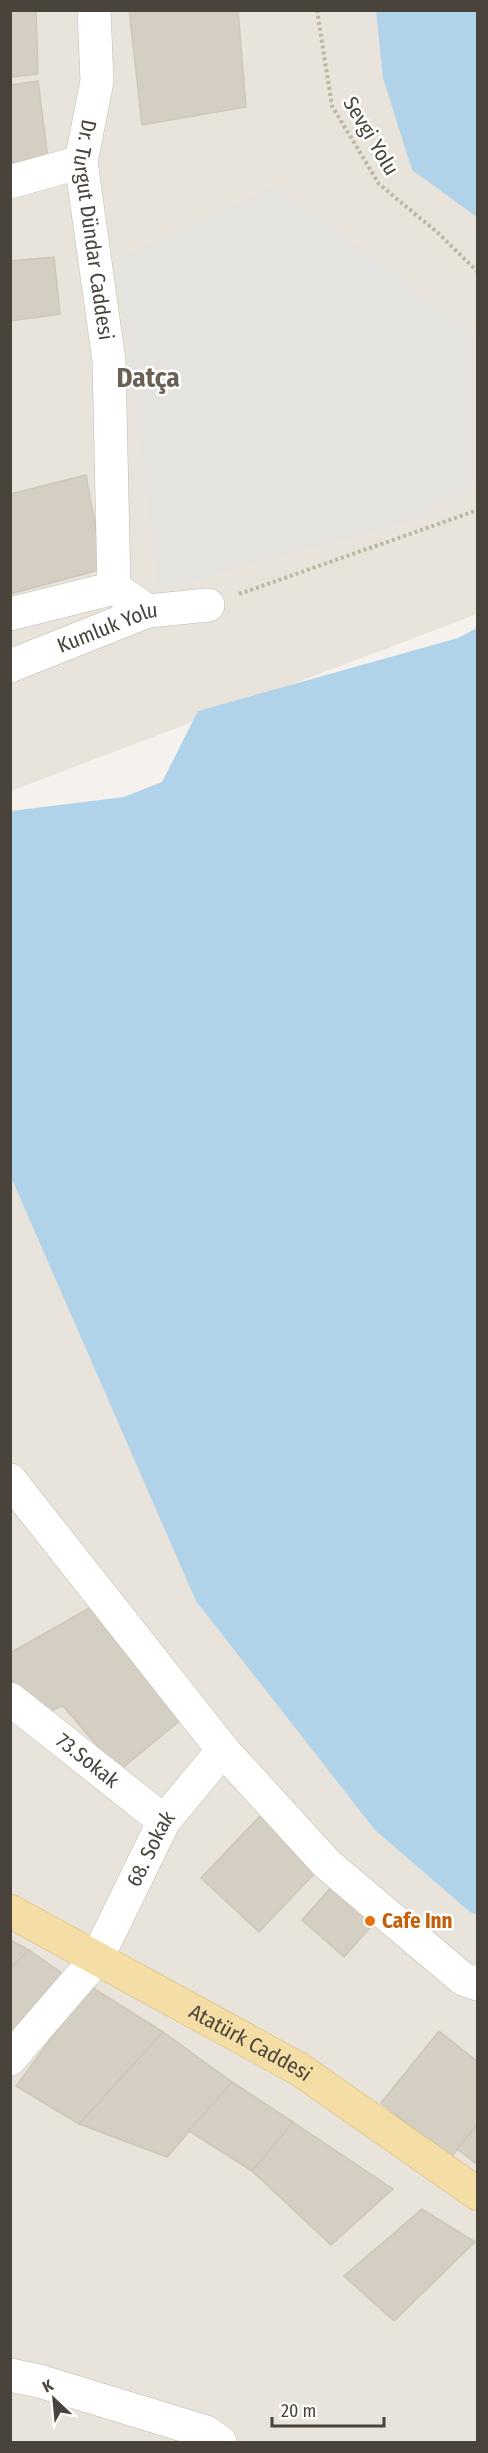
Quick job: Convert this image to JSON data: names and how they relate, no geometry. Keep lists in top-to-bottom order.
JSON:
{
  "streets": {
    "main road": ["Atatürk Caddesi"],
    "street": [
      "Dr. Turgut Dündar Caddesi",
      "Kumluk Yolu",
      "73.Sokak",
      "68. Sokak"
    ],
    "path": ["Sevgi Yolu"]
  },
  "crossings": [
    ["73.Sokak", "68. Sokak"],
    ["68. Sokak", "Atatürk Caddesi"]
  ],
  "districts": ["Datça"],
  "places": ["Cafe Inn"],
  "scale_bar": "20 m",
  "north": "top left"
}
